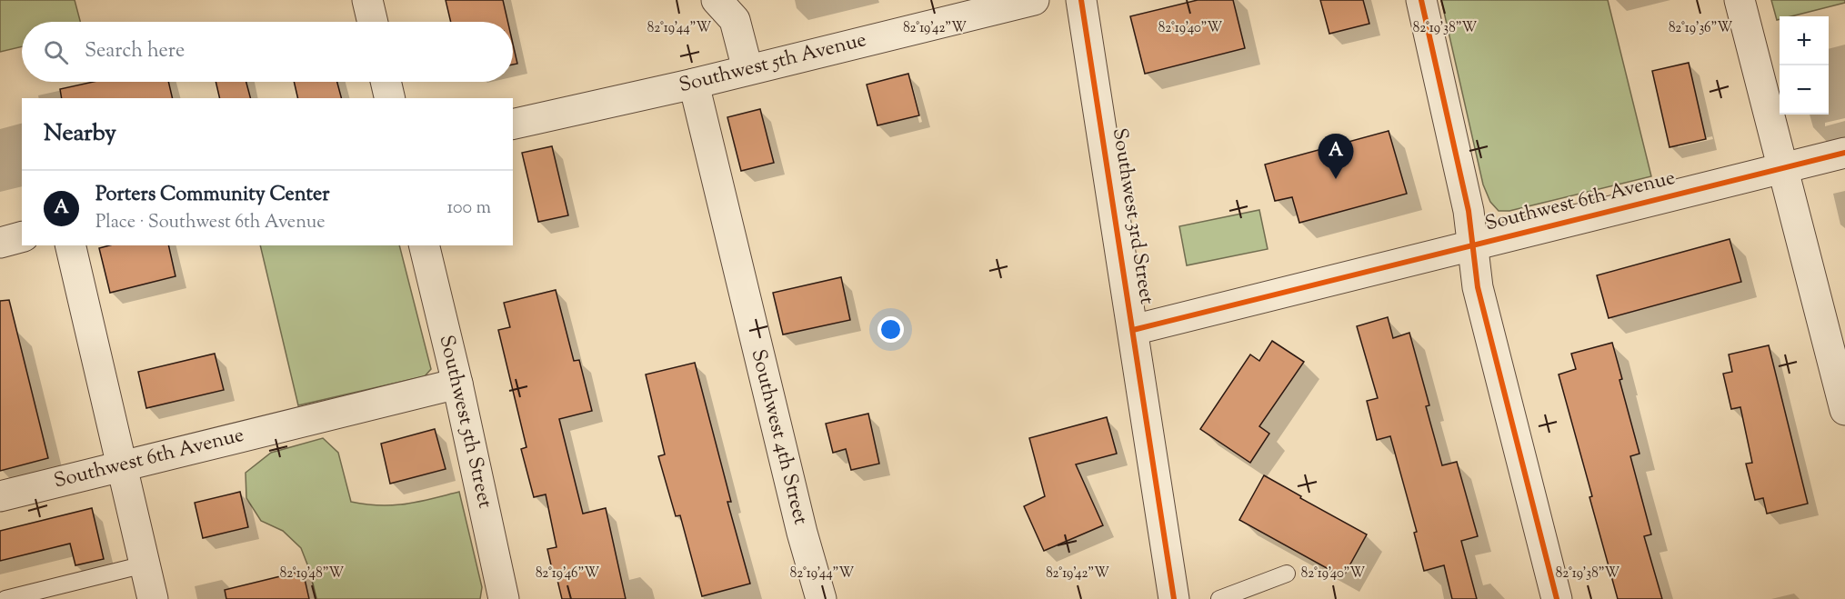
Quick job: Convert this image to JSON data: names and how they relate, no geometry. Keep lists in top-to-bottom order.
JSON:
{
  "streets": {
    "street": [
      "Southwest 5th Avenue",
      "Southwest 6th Avenue",
      "Southwest 3rd Street",
      "Southwest 5th Street",
      "Southwest 4th Street"
    ]
  },
  "crossings": [
    ["Southwest 5th Avenue", "Southwest 4th Street"],
    ["Southwest 6th Avenue", "Southwest 3rd Street"],
    ["Southwest 6th Avenue", "Southwest 5th Street"]
  ],
  "page": {
    "map_buttons": ["+", "−"],
    "search": "Search here",
    "heading": "Nearby",
    "pins": "A",
    "list": [
      {
        "mark": "A",
        "name": "Porters Community Center",
        "note": "Place · Southwest 6th Avenue",
        "value": "100 m"
      }
    ]
  },
  "coordinates": [
    "82°19'44\"W",
    "82°19'42\"W",
    "82°19'40\"W",
    "82°19'38\"W",
    "82°19'36\"W",
    "82°19'48\"W",
    "82°19'46\"W"
  ]
}
